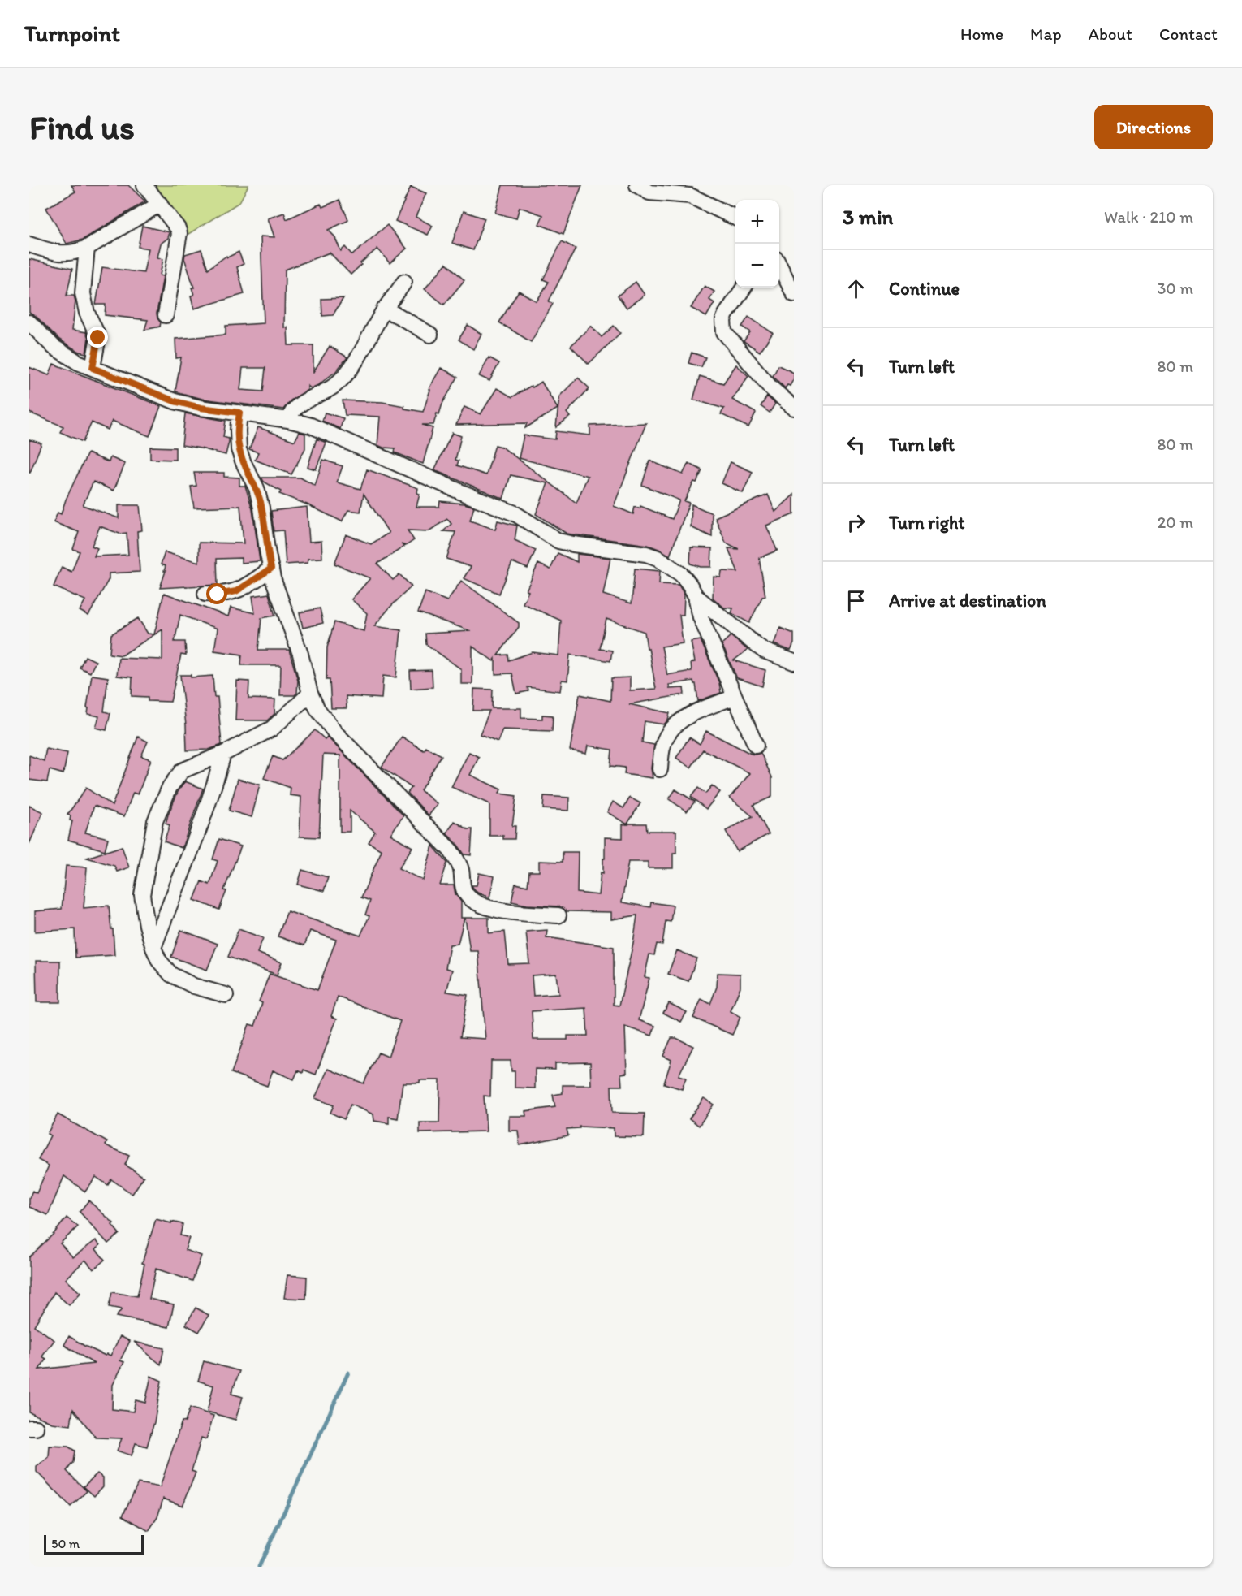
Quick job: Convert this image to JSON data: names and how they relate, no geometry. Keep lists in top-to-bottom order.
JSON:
{
  "scale_bar": "50 m",
  "page": {
    "header": "Turnpoint",
    "nav": [
      "Home",
      "Map",
      "About",
      "Contact"
    ],
    "buttons": "Directions",
    "title": "Find us",
    "heading": ["3 min", "Walk · 210 m"],
    "map_buttons": ["+", "−"],
    "list": [
      ["Continue", "30 m"],
      ["Turn left", "80 m"],
      ["Turn left", "80 m"],
      ["Turn right", "20 m"],
      "Arrive at destination"
    ],
    "scale": "50 m"
  }
}
